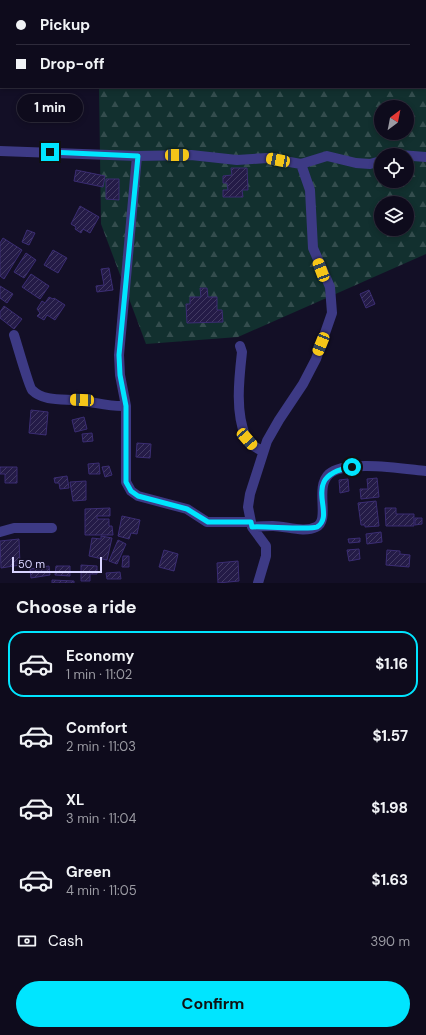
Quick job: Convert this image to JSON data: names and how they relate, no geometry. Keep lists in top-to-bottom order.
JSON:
{
  "scale_bar": "50 m",
  "north": "top right",
  "page": {
    "banner": ["Pickup", "Drop-off"],
    "bubble": "1 min",
    "scale": "50 m",
    "heading": "Choose a ride",
    "list": [
      {
        "name": "Economy",
        "note": "1 min · 11:02",
        "value": "$1.16"
      },
      {
        "name": "Comfort",
        "note": "2 min · 11:03",
        "value": "$1.57"
      },
      {
        "name": "XL",
        "note": "3 min · 11:04",
        "value": "$1.98"
      },
      {
        "name": "Green",
        "note": "4 min · 11:05",
        "value": "$1.63"
      }
    ],
    "pay": ["Cash", "390 m"],
    "buttons": "Confirm"
  }
}
